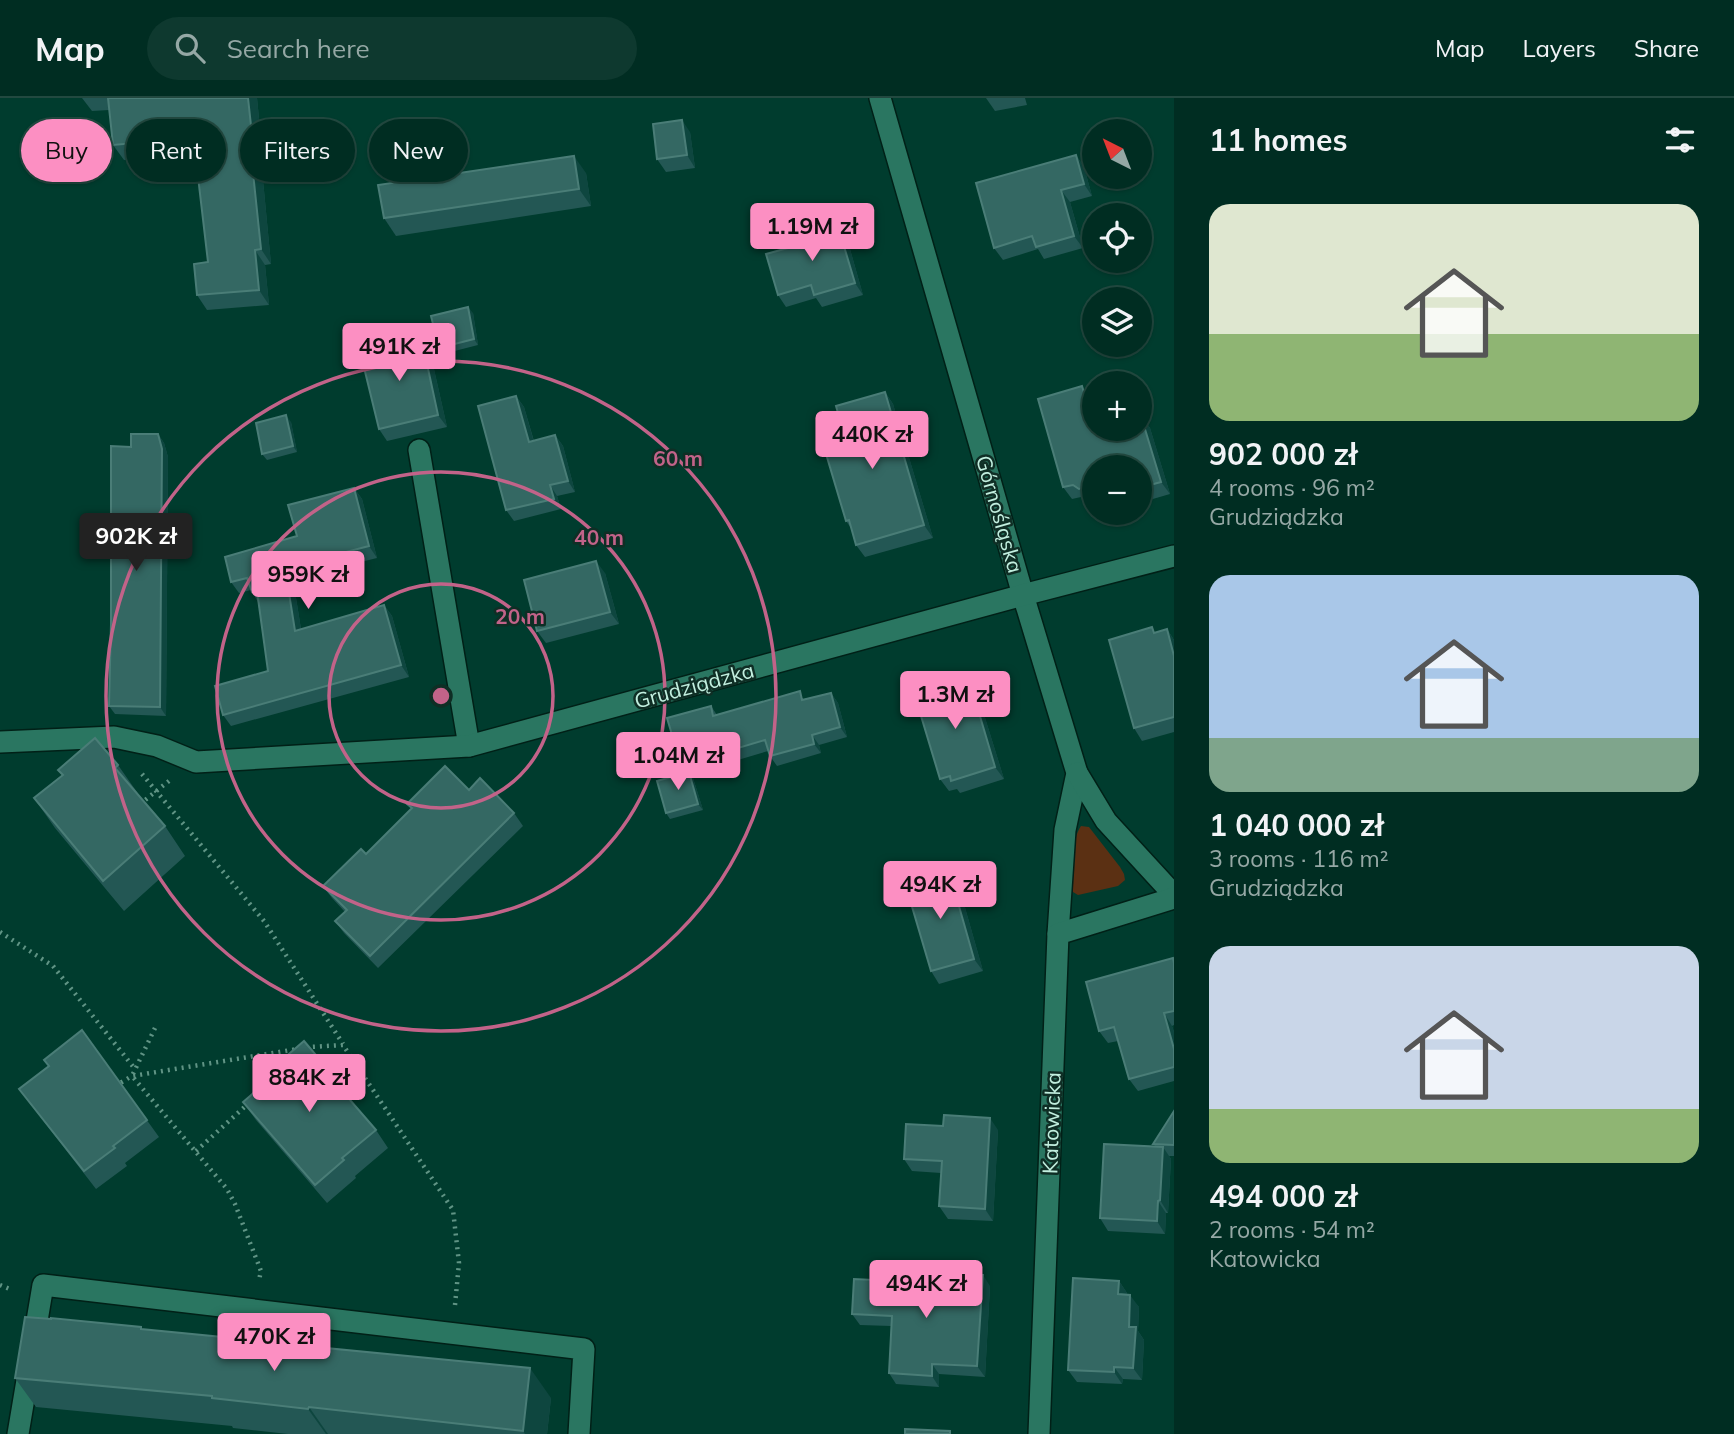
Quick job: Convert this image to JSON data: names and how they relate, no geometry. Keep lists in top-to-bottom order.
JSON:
{
  "streets": {
    "street": ["Górnośląska", "Grudziądzka", "Katowicka"]
  },
  "crossings": [
    ["Górnośląska", "Grudziądzka"],
    ["Górnośląska", "Katowicka"]
  ],
  "north": "top left",
  "page": {
    "header": "Map",
    "search": "Search here",
    "nav": ["Map", "Layers", "Share"],
    "heading": "11 homes",
    "map_buttons": ["+", "−"],
    "chip": [
      "Buy",
      "Rent",
      "Filters",
      "New"
    ],
    "list": [
      {
        "name": "902 000 zł",
        "note": "4 rooms · 96 m² · Grudziądzka"
      },
      {
        "name": "1 040 000 zł",
        "note": "3 rooms · 116 m² · Grudziądzka"
      },
      {
        "name": "494 000 zł",
        "note": "2 rooms · 54 m² · Katowicka"
      }
    ],
    "price": [
      "1.19M zł",
      "491K zł",
      "440K zł",
      "902K zł",
      "959K zł",
      "1.3M zł",
      "1.04M zł",
      "494K zł",
      "884K zł",
      "494K zł",
      "470K zł"
    ]
  },
  "rings": ["60 m", "40 m", "20 m"]
}
